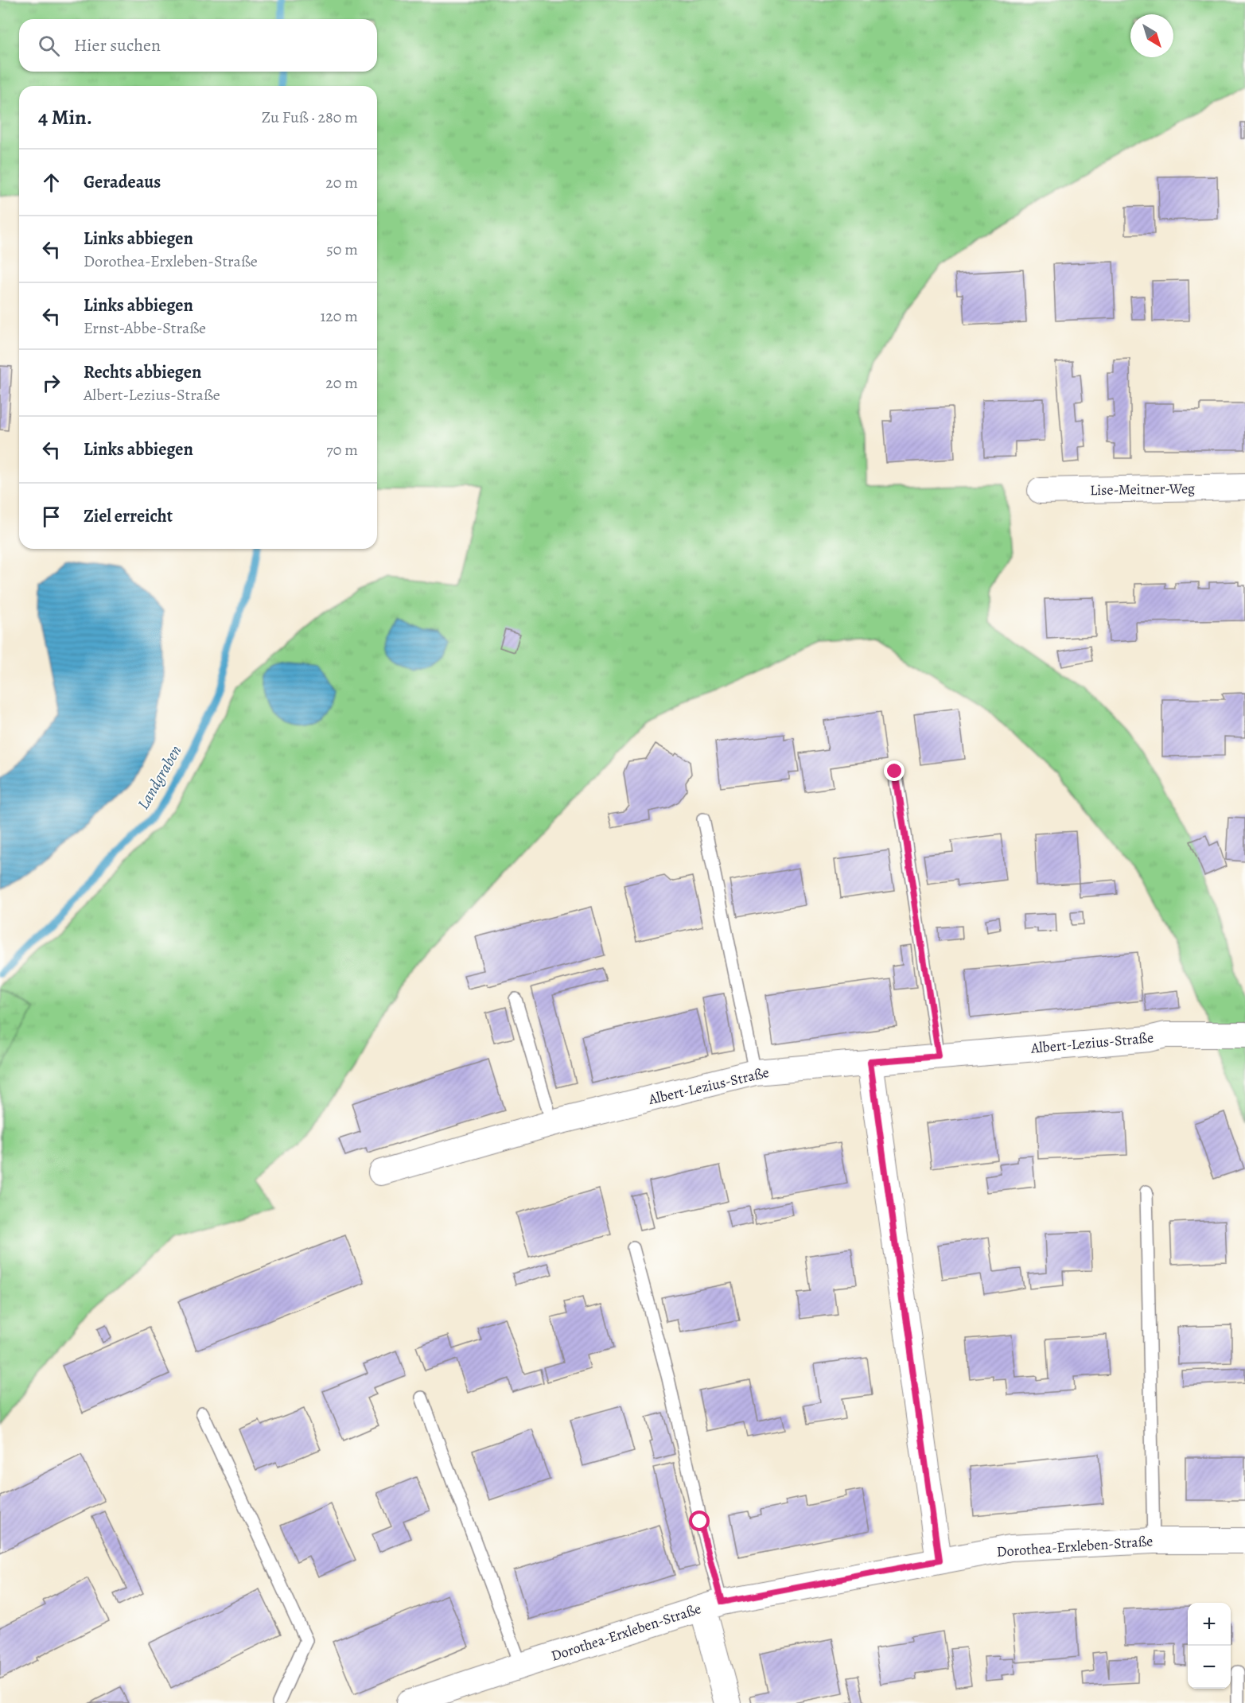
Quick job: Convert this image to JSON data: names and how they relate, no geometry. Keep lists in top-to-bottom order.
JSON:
{
  "streets": {
    "street": ["Lise-Meitner-Weg", "Albert-Lezius-Straße", "Dorothea-Erxleben-Straße"]
  },
  "water": ["Landgraben"],
  "north": "bottom right",
  "page": {
    "search": "Hier suchen",
    "heading": ["4 Min.", "Zu Fuß · 280 m"],
    "list": [
      ["Geradeaus", "20 m"],
      ["Links abbiegen", "Dorothea-Erxleben-Straße", "50 m"],
      ["Links abbiegen", "Ernst-Abbe-Straße", "120 m"],
      ["Rechts abbiegen", "Albert-Lezius-Straße", "20 m"],
      ["Links abbiegen", "70 m"],
      "Ziel erreicht"
    ],
    "map_buttons": ["+", "−"]
  }
}
